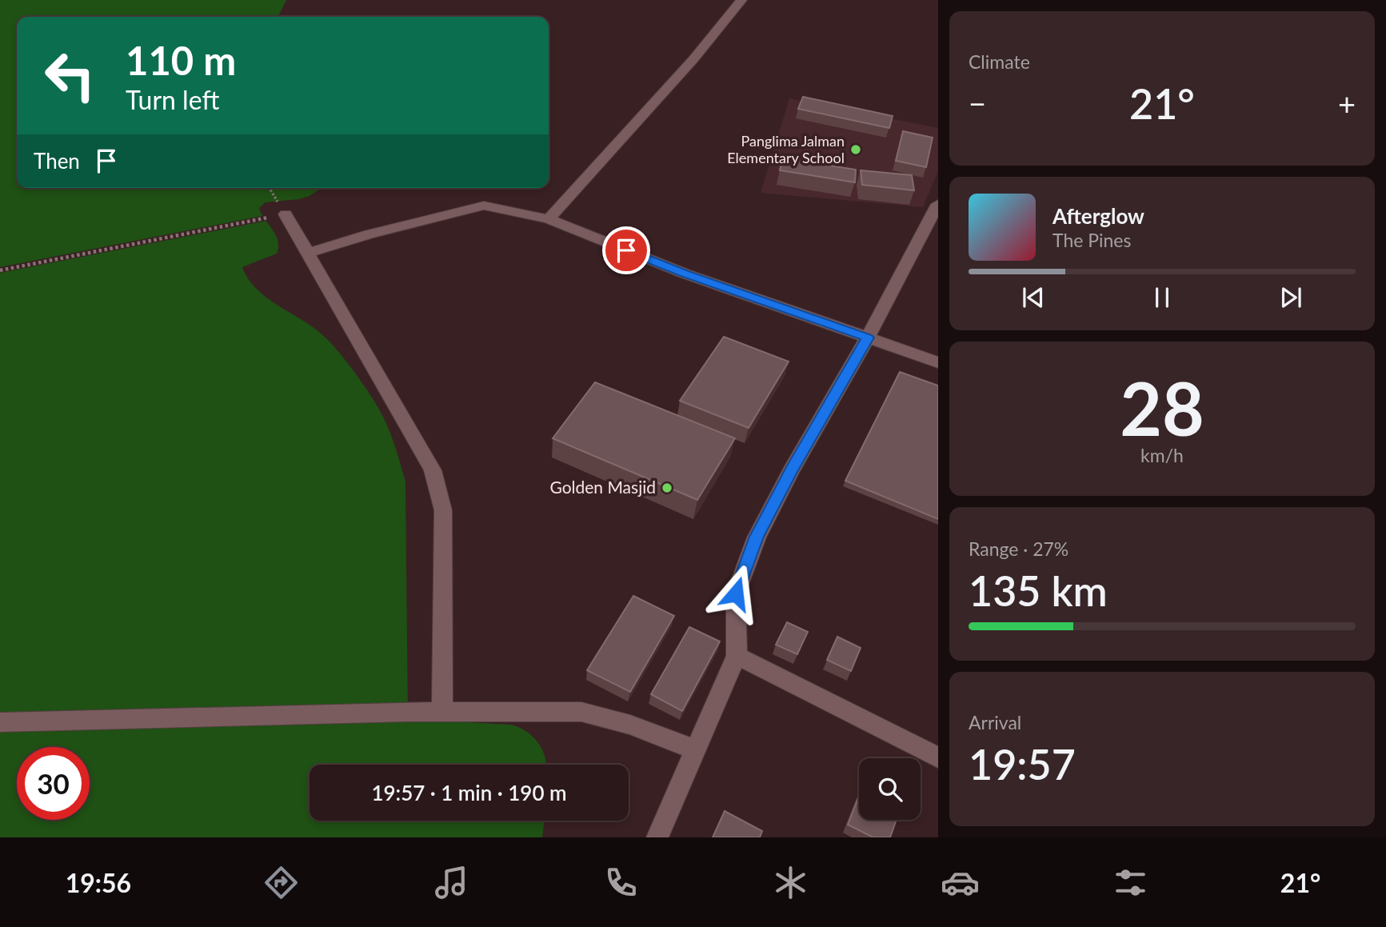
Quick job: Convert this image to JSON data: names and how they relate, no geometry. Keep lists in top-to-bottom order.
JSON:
{
  "places": ["Panglima Jalman Elementary School", "Golden Masjid"],
  "page": {
    "tile": [
      "Climate",
      ["28", "km/h"],
      ["Range · 27%", "135 km"],
      ["Arrival", "19:57"]
    ],
    "turn": ["110 m", "Turn left"],
    "heat": ["−", "21°", "+"],
    "then": "Then",
    "song": ["Afterglow", "The Pines"],
    "limit": "30",
    "trip": "19:57 · 1 min · 190 m",
    "tabs": ["19:56", "21°"]
  }
}
